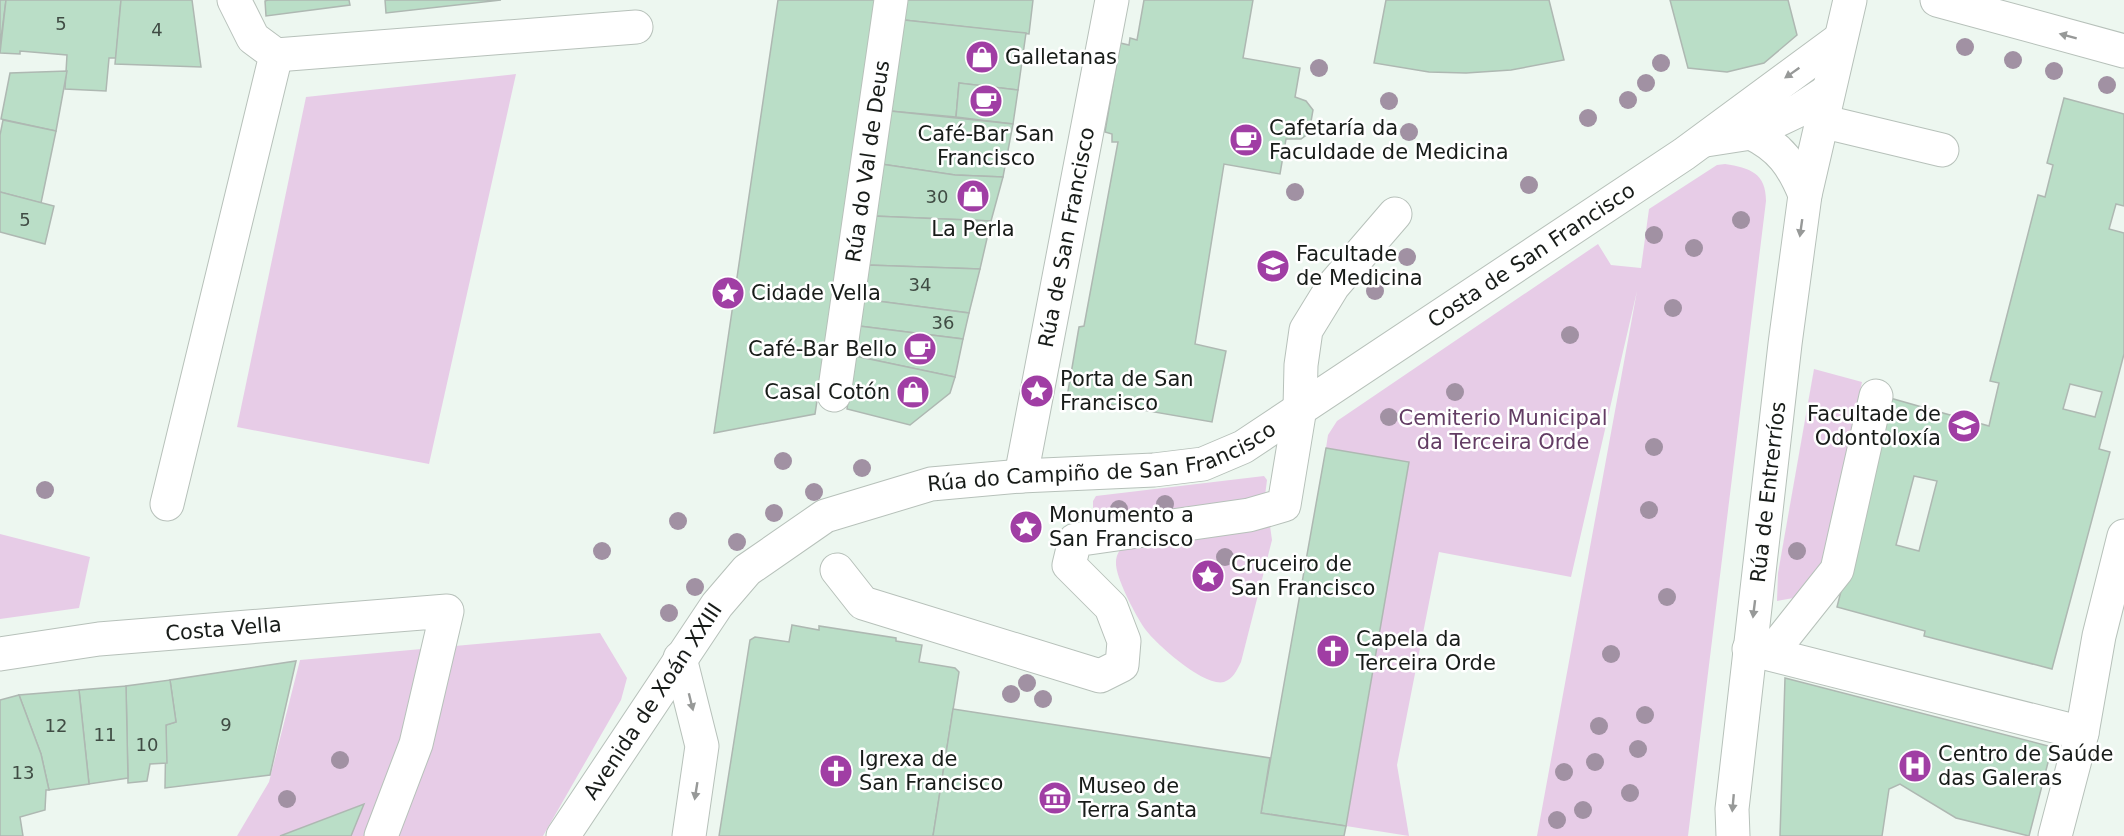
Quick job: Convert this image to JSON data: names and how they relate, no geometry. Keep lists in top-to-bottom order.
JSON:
{
  "streets": {
    "street": [
      "Rúa do Val de Deus",
      "Rúa de San Francisco",
      "Costa de San Francisco",
      "Rúa do Campiño de San Francisco",
      "Rúa de Entrerríos",
      "Costa Vella",
      "Avenida de Xoán XXIII"
    ]
  },
  "crossings": [
    ["Rúa de San Francisco", "Rúa do Campiño de San Francisco"],
    ["Costa de San Francisco", "Rúa do Campiño de San Francisco"],
    ["Costa de San Francisco", "Rúa de Entrerríos"],
    ["Rúa do Campiño de San Francisco", "Avenida de Xoán XXIII"]
  ],
  "parks": ["Cemiterio Municipal da Terceira Orde"],
  "places": {
    "shop": ["Galletanas", "La Perla", "Casal Cotón"],
    "cafe": ["Café-Bar San Francisco", "Cafetaría da Faculdade de Medicina", "Café-Bar Bello"],
    "school or university": ["Facultade de Medicina", "Facultade de Odontoloxía"],
    "place": [
      "Cidade Vella",
      "Porta de San Francisco",
      "Monumento a San Francisco",
      "Cruceiro de San Francisco"
    ],
    "church": ["Capela da Terceira Orde", "Igrexa de San Francisco"],
    "hospital": ["Centro de Saúde das Galeras"],
    "museum": ["Museo de Terra Santa"]
  },
  "house_numbers": [
    "5",
    "4",
    "30",
    "5",
    "34",
    "36",
    "9",
    "12",
    "11",
    "10",
    "13"
  ]
}
